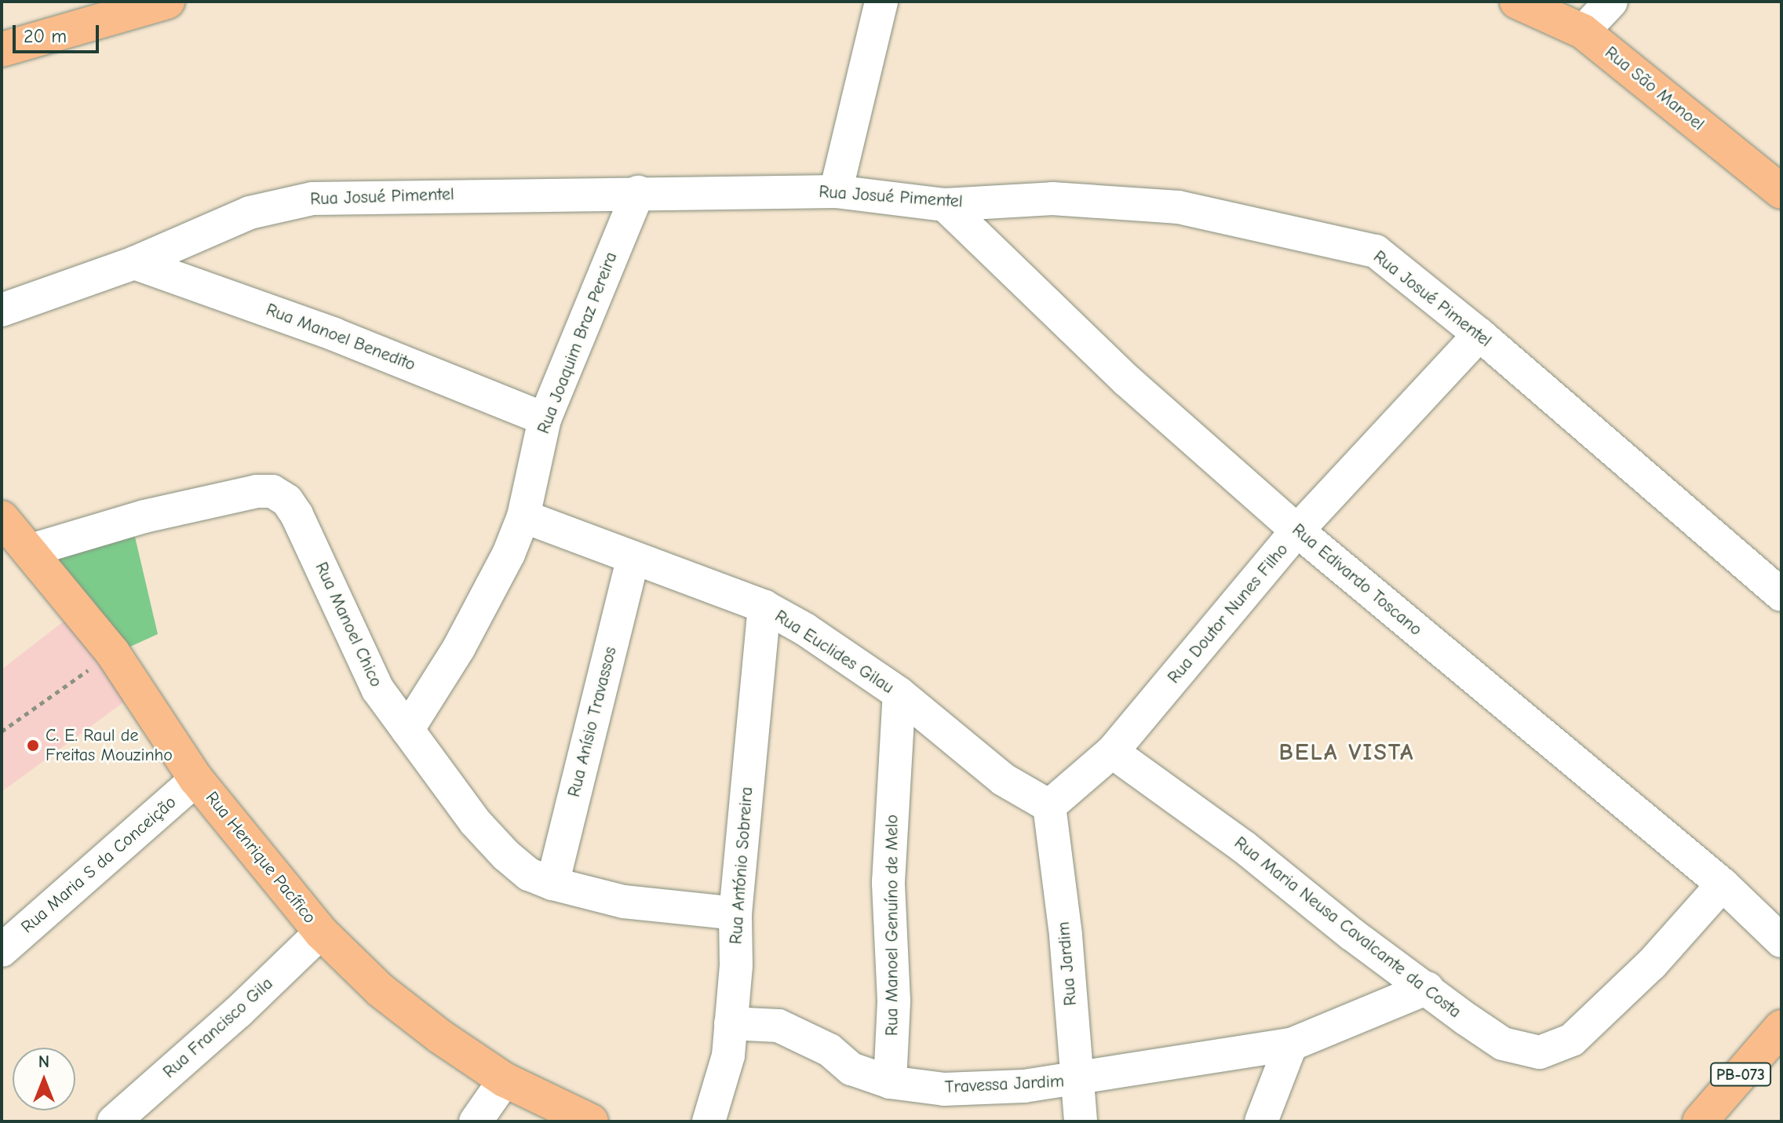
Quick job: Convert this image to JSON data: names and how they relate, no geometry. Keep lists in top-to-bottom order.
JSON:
{
  "streets": {
    "main road": ["Rua São Manoel", "Rua Henrique Pacífico", "PB-073"],
    "street": [
      "Rua Josué Pimentel",
      "Rua Manoel Benedito",
      "Rua Joaquim Braz Pereira",
      "Rua Edivardo Toscano",
      "Rua Doutor Nunes Filho",
      "Rua Manoel Chico",
      "Rua Euclides Gilau",
      "Rua Anísio Travassos",
      "Rua Maria S da Conceição",
      "Rua António Sobreira",
      "Rua Manoel Genuíno de Melo",
      "Rua Maria Neusa Cavalcante da Costa",
      "Rua Jardim",
      "Rua Francisco Gila",
      "Travessa Jardim"
    ]
  },
  "crossings": [
    ["Rua Josué Pimentel", "Rua Manoel Benedito"],
    ["Rua Josué Pimentel", "Rua Joaquim Braz Pereira"],
    ["Rua Josué Pimentel", "Rua Edivardo Toscano"],
    ["Rua Josué Pimentel", "Rua Doutor Nunes Filho"],
    ["Rua Manoel Benedito", "Rua Joaquim Braz Pereira"],
    ["Rua Joaquim Braz Pereira", "Rua Manoel Chico"],
    ["Rua Joaquim Braz Pereira", "Rua Euclides Gilau"],
    ["Rua Edivardo Toscano", "Rua Doutor Nunes Filho"],
    ["Rua Edivardo Toscano", "Rua Maria Neusa Cavalcante da Costa"],
    ["Rua Doutor Nunes Filho", "Rua Euclides Gilau"],
    ["Rua Doutor Nunes Filho", "Rua Maria Neusa Cavalcante da Costa"],
    ["Rua Doutor Nunes Filho", "Rua Jardim"],
    ["Rua Manoel Chico", "Rua Anísio Travassos"],
    ["Rua Manoel Chico", "Rua Henrique Pacífico"],
    ["Rua Manoel Chico", "Rua António Sobreira"],
    ["Rua Euclides Gilau", "Rua Anísio Travassos"],
    ["Rua Euclides Gilau", "Rua António Sobreira"],
    ["Rua Euclides Gilau", "Rua Manoel Genuíno de Melo"],
    ["Rua Euclides Gilau", "Rua Jardim"],
    ["Rua Henrique Pacífico", "Rua Maria S da Conceição"],
    ["Rua Henrique Pacífico", "Rua Francisco Gila"],
    ["Rua António Sobreira", "Travessa Jardim"],
    ["Rua Manoel Genuíno de Melo", "Travessa Jardim"],
    ["Rua Maria Neusa Cavalcante da Costa", "Travessa Jardim"],
    ["Rua Jardim", "Travessa Jardim"]
  ],
  "districts": ["BELA VISTA"],
  "places": ["C. E. Raul de Freitas Mouzinho"],
  "scale_bar": "20 m",
  "north": "top"
}
